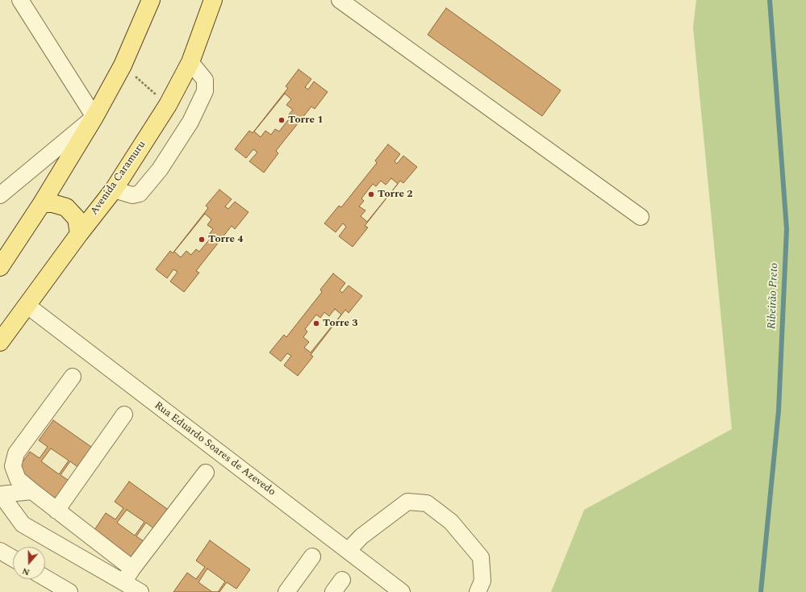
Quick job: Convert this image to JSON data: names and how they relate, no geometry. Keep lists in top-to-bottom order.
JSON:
{
  "streets": {
    "main road": ["Avenida Caramuru"],
    "street": ["Rua Eduardo Soares de Azevedo"]
  },
  "crossings": [
    ["Avenida Caramuru", "Rua Eduardo Soares de Azevedo"]
  ],
  "water": ["Ribeirão Preto"],
  "places": [
    "Torre 1",
    "Torre 2",
    "Torre 4",
    "Torre 3"
  ],
  "north": "bottom"
}
